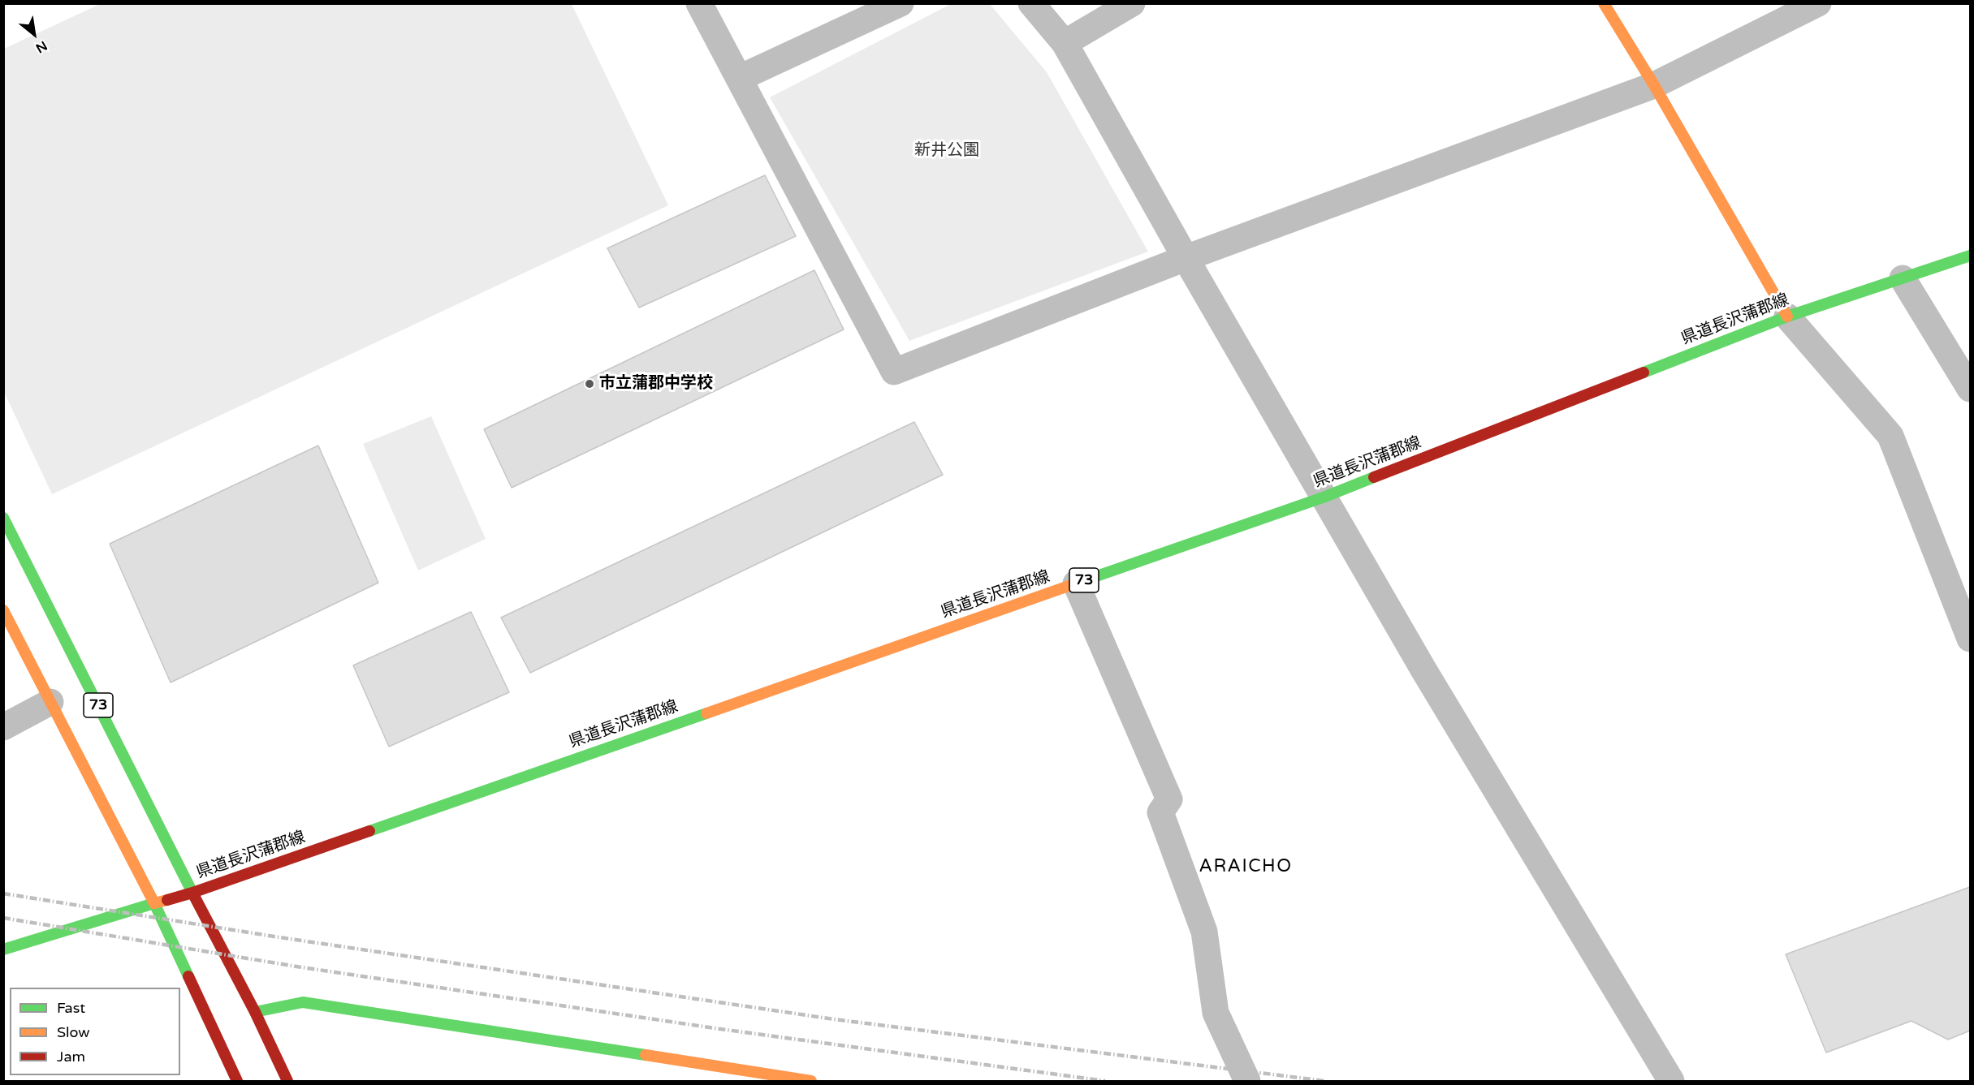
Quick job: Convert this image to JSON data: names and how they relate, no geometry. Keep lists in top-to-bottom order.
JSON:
{
  "streets": {
    "main road": ["県道長沢蒲郡線", "73"]
  },
  "crossings": [
    ["県道長沢蒲郡線", "73"]
  ],
  "districts": ["ARAICHO"],
  "parks": ["新井公園"],
  "places": ["市立蒲郡中学校"],
  "legend": ["Fast", "Slow", "Jam"],
  "north": "bottom right"
}
